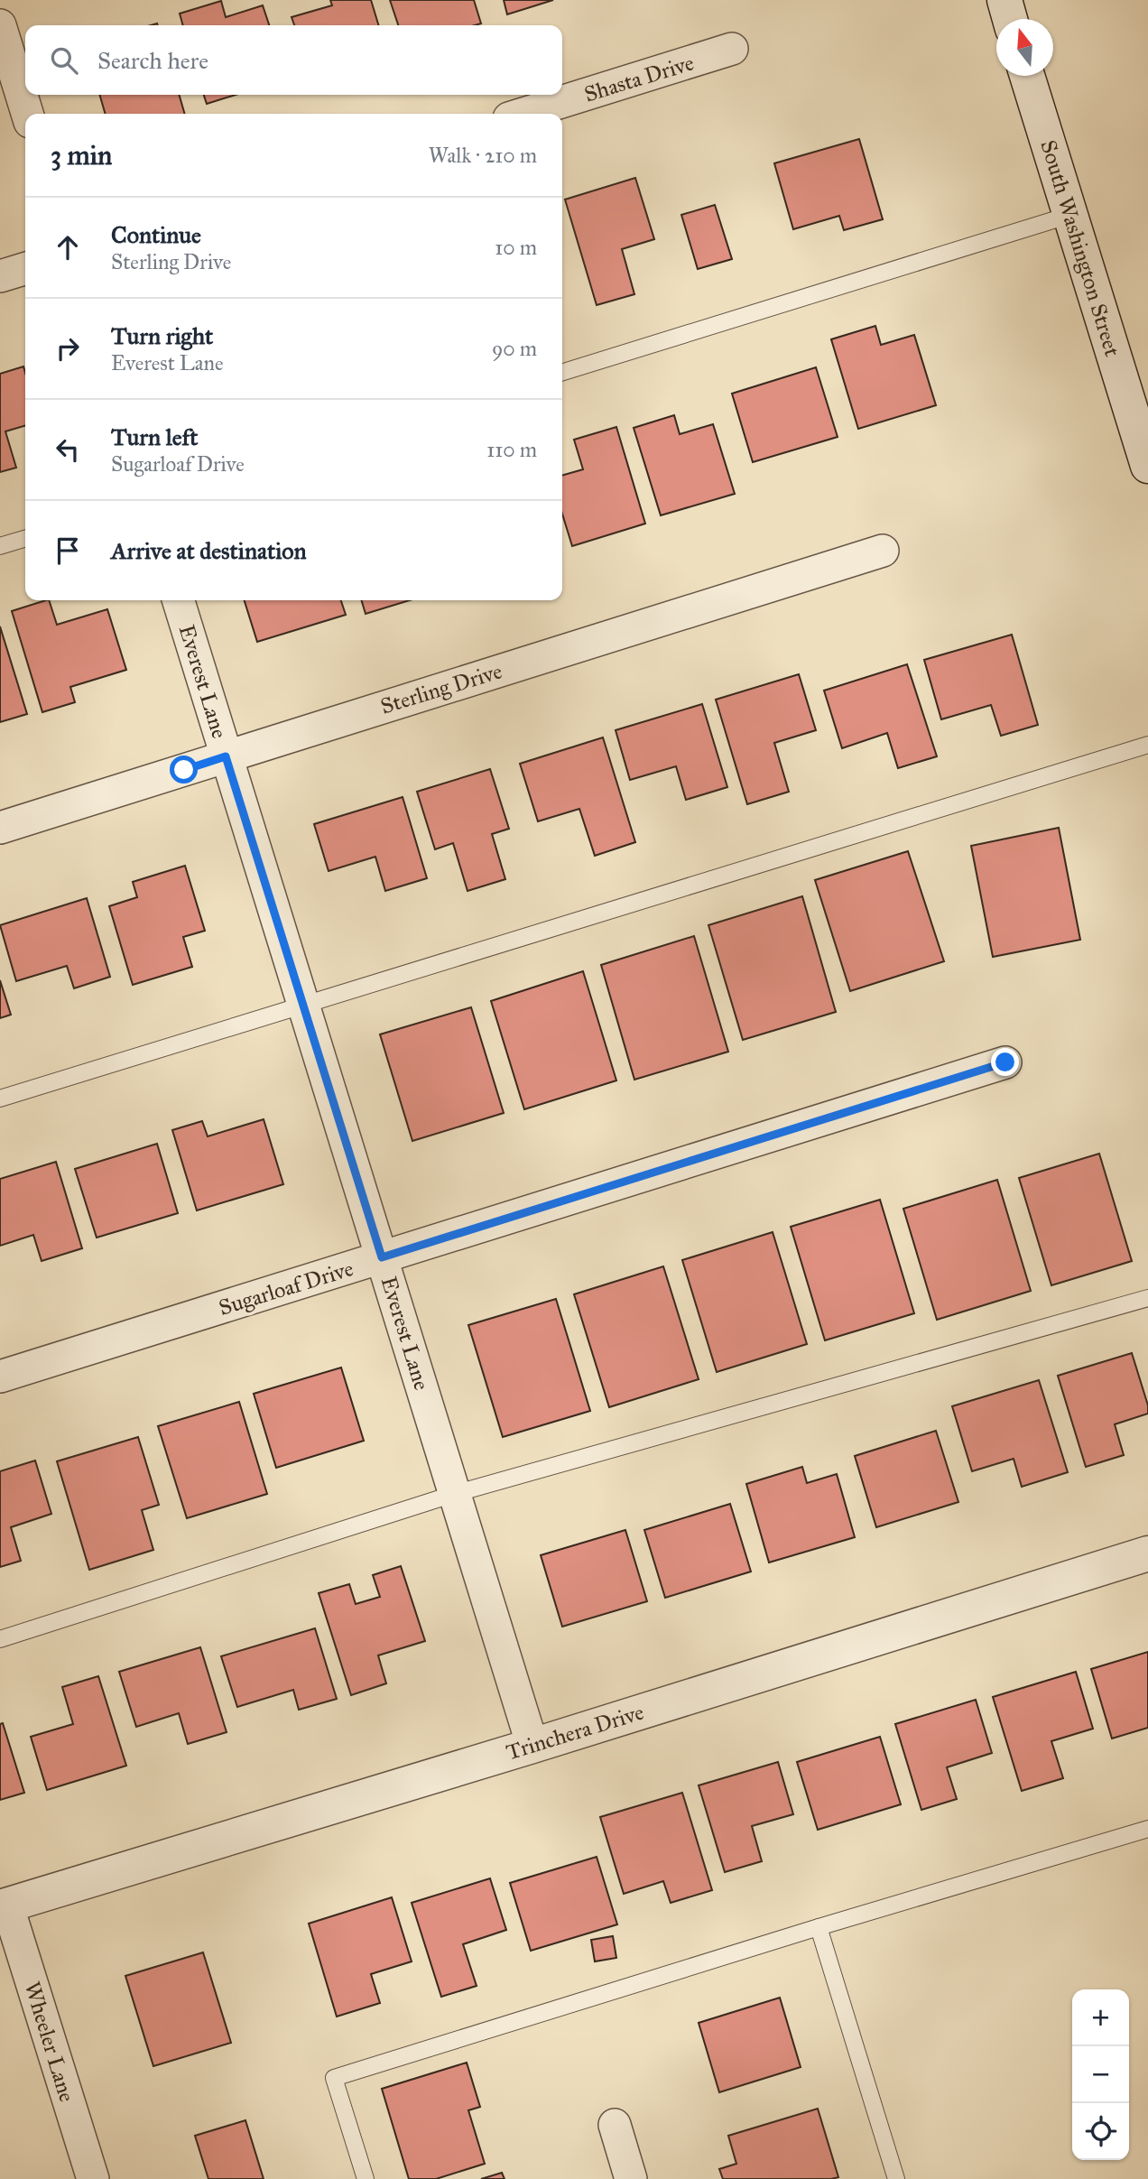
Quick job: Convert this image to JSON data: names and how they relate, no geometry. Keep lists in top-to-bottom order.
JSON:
{
  "streets": {
    "street": [
      "Shasta Drive",
      "South Washington Street",
      "Everest Lane",
      "Sterling Drive",
      "Sugarloaf Drive",
      "Trinchera Drive",
      "Wheeler Lane"
    ]
  },
  "crossings": [
    ["Everest Lane", "Sterling Drive"],
    ["Everest Lane", "Sugarloaf Drive"],
    ["Everest Lane", "Trinchera Drive"],
    ["Trinchera Drive", "Wheeler Lane"]
  ],
  "north": "top",
  "page": {
    "search": "Search here",
    "heading": ["3 min", "Walk · 210 m"],
    "list": [
      ["Continue", "Sterling Drive", "10 m"],
      ["Turn right", "Everest Lane", "90 m"],
      ["Turn left", "Sugarloaf Drive", "110 m"],
      "Arrive at destination"
    ],
    "map_buttons": ["+", "−"]
  }
}
